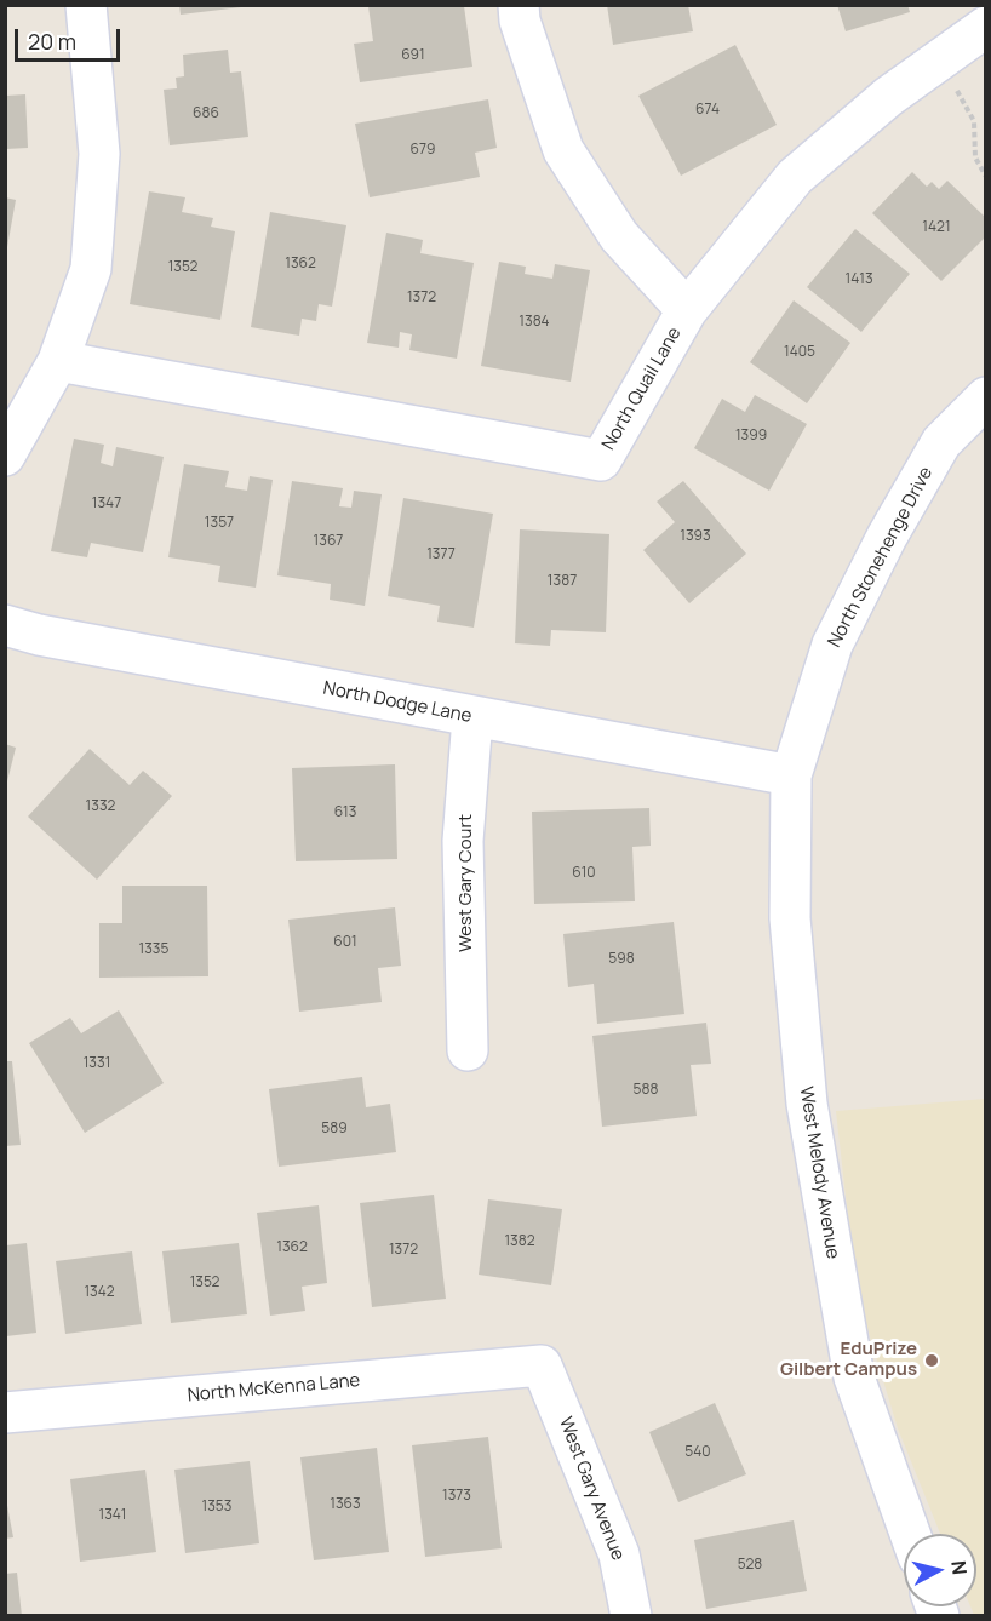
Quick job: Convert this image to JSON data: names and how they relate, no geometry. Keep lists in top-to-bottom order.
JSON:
{
  "streets": {
    "street": [
      "North Quail Lane",
      "North Stonehenge Drive",
      "North Dodge Lane",
      "West Gary Court",
      "West Melody Avenue",
      "North McKenna Lane",
      "West Gary Avenue"
    ]
  },
  "crossings": [
    ["North Stonehenge Drive", "North Dodge Lane"],
    ["North Stonehenge Drive", "West Melody Avenue"],
    ["North Dodge Lane", "West Gary Court"],
    ["North Dodge Lane", "West Melody Avenue"],
    ["North McKenna Lane", "West Gary Avenue"]
  ],
  "places": ["EduPrize Gilbert Campus"],
  "house_numbers": [
    "691",
    "674",
    "686",
    "679",
    "1421",
    "1362",
    "1352",
    "1413",
    "1372",
    "1384",
    "1405",
    "1399",
    "1347",
    "1357",
    "1393",
    "1367",
    "1377",
    "1387",
    "1332",
    "613",
    "610",
    "601",
    "1335",
    "598",
    "1331",
    "588",
    "589",
    "1382",
    "1362",
    "1372",
    "1352",
    "1342",
    "540",
    "1373",
    "1363",
    "1353",
    "1341",
    "528"
  ],
  "scale_bar": "20 m",
  "north": "right"
}
